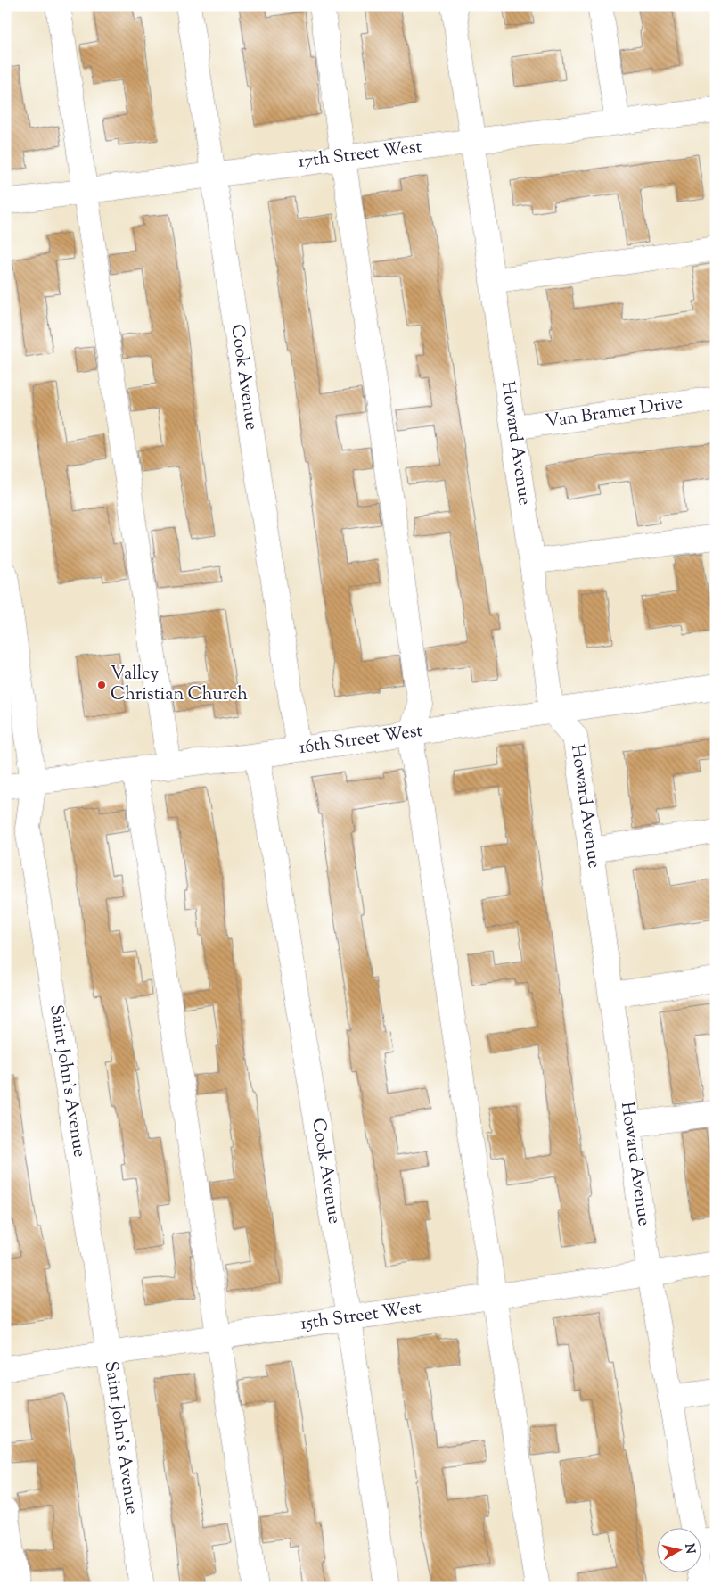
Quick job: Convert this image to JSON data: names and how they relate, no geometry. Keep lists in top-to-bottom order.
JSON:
{
  "streets": {
    "street": [
      "17th Street West",
      "Cook Avenue",
      "Van Bramer Drive",
      "Howard Avenue",
      "16th Street West",
      "Saint John's Avenue",
      "15th Street West"
    ]
  },
  "crossings": [
    ["17th Street West", "Cook Avenue"],
    ["17th Street West", "Howard Avenue"],
    ["Cook Avenue", "16th Street West"],
    ["Cook Avenue", "15th Street West"],
    ["Van Bramer Drive", "Howard Avenue"],
    ["Howard Avenue", "16th Street West"],
    ["Howard Avenue", "15th Street West"],
    ["16th Street West", "Saint John's Avenue"],
    ["Saint John's Avenue", "15th Street West"]
  ],
  "places": ["Valley Christian Church"],
  "north": "right"
}
